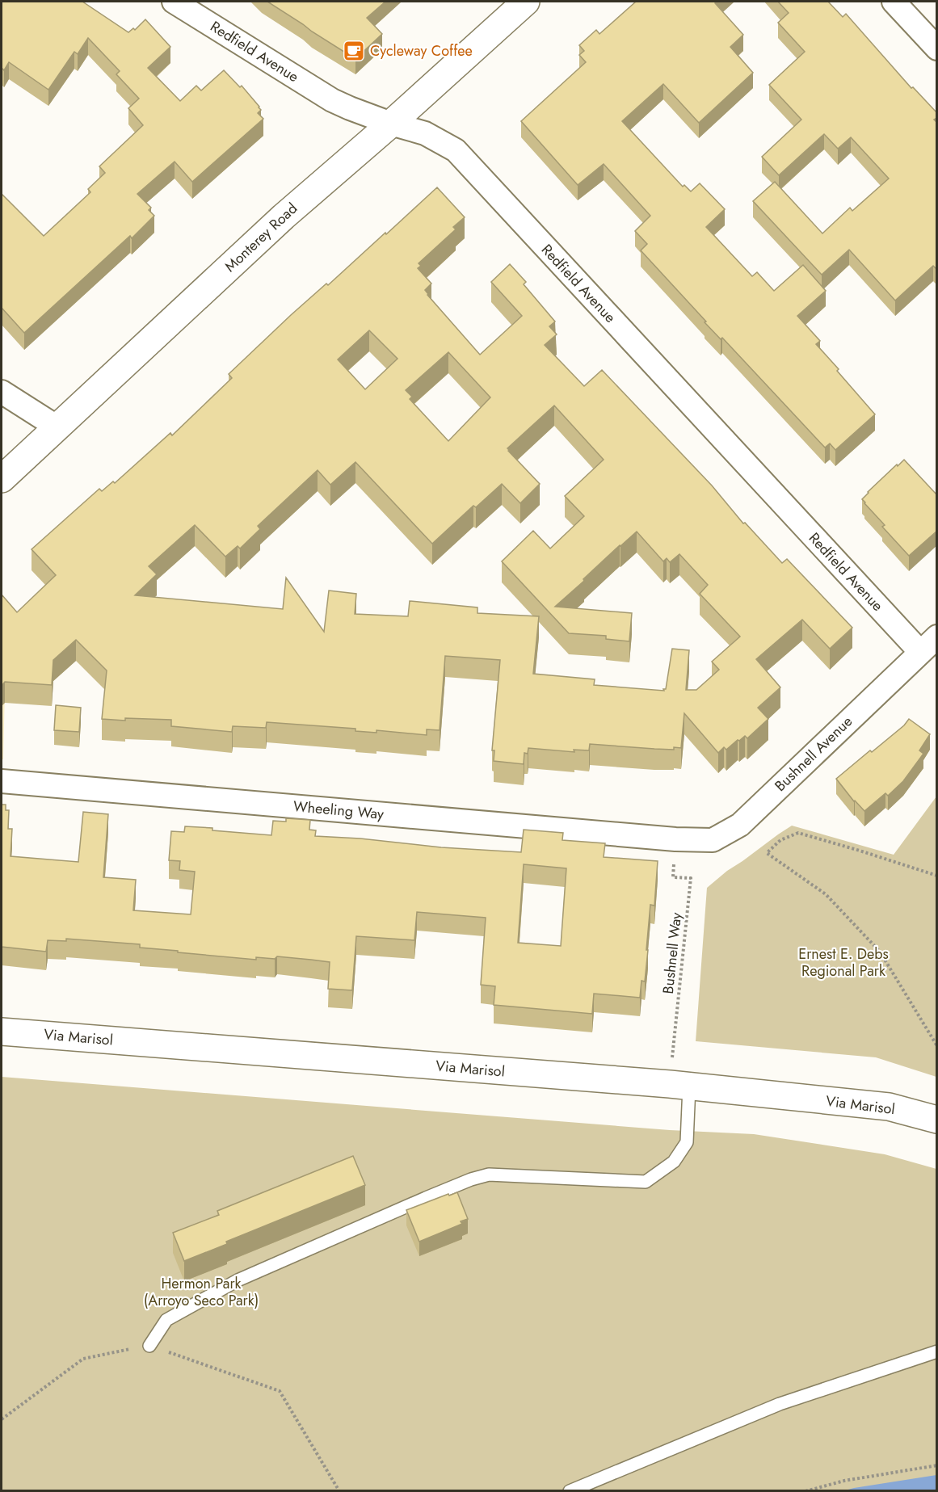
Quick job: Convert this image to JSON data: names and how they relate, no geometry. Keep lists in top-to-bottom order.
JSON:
{
  "streets": {
    "street": [
      "Redfield Avenue",
      "Monterey Road",
      "Bushnell Avenue",
      "Wheeling Way",
      "Via Marisol"
    ],
    "path": ["Bushnell Way"]
  },
  "crossings": [
    ["Redfield Avenue", "Monterey Road"],
    ["Redfield Avenue", "Bushnell Avenue"],
    ["Bushnell Avenue", "Wheeling Way"],
    ["Bushnell Avenue", "Bushnell Way"],
    ["Wheeling Way", "Bushnell Way"],
    ["Bushnell Way", "Via Marisol"]
  ],
  "parks": ["Ernest E. Debs Regional Park", "Hermon Park (Arroyo Seco Park)"],
  "places": {
    "cafe": ["Cycleway Coffee"]
  }
}
